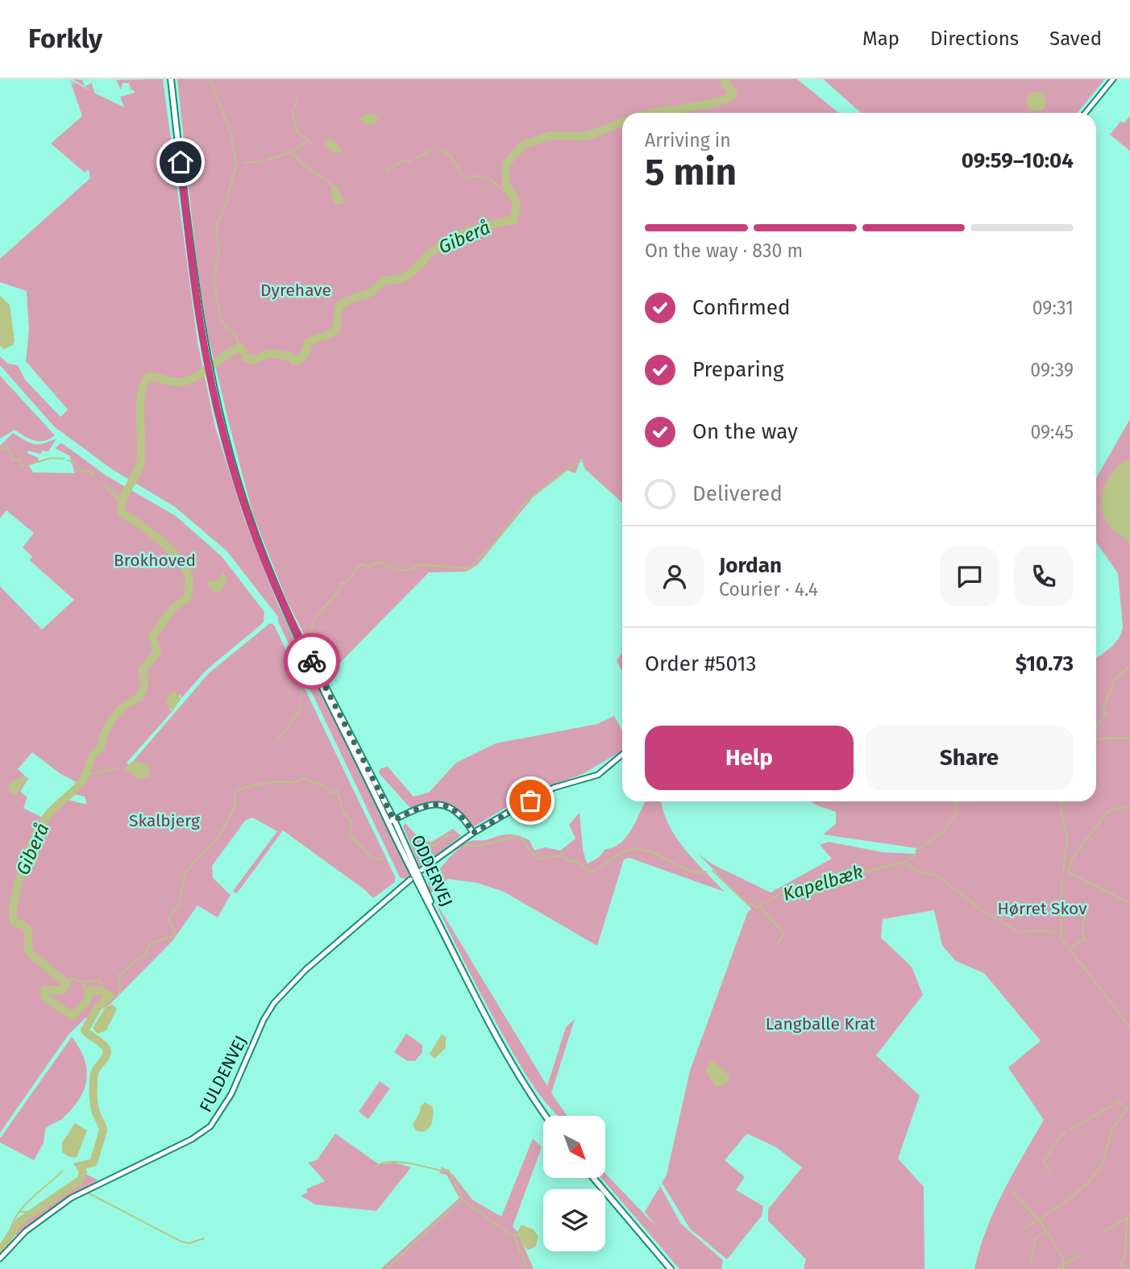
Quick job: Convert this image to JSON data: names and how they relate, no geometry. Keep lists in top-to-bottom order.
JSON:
{
  "streets": {
    "main road": ["ODDERVEJ"],
    "street": ["FULDENVEJ"]
  },
  "water": ["Giberå", "Kapelbæk"],
  "parks": [
    "Dyrehave",
    "Brokhoved",
    "Skalbjerg",
    "Hørret Skov",
    "Langballe Krat"
  ],
  "north": "bottom right",
  "page": {
    "header": "Forkly",
    "nav": ["Map", "Directions", "Saved"],
    "heading": ["5 min", "Arriving in", "09:59–10:04"],
    "panel": [
      "Jordan",
      "Courier · 4.4",
      "Order #5013",
      "$10.73"
    ],
    "bar": "On the way · 830 m",
    "list": [
      ["Confirmed", "09:31"],
      ["Preparing", "09:39"],
      ["On the way", "09:45"],
      "Delivered"
    ],
    "buttons": ["Help", "Share"]
  }
}
